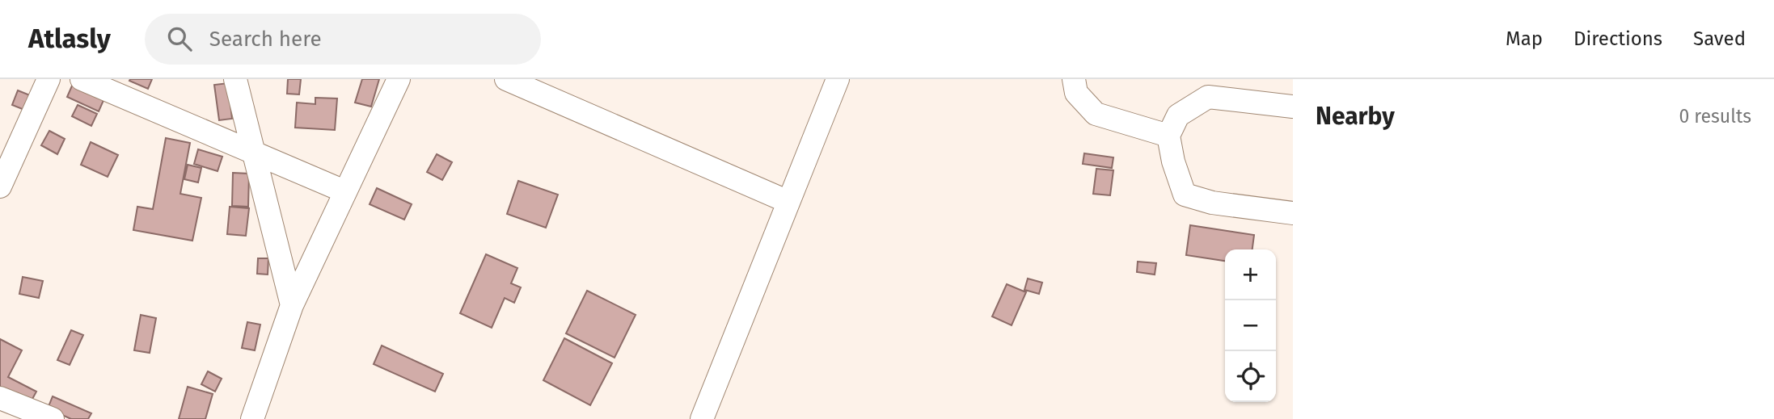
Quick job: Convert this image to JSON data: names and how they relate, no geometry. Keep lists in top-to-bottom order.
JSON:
{
  "page": {
    "header": "Atlasly",
    "search": "Search here",
    "nav": ["Map", "Directions", "Saved"],
    "heading": ["Nearby", "0 results"],
    "map_buttons": ["+", "−"]
  }
}
